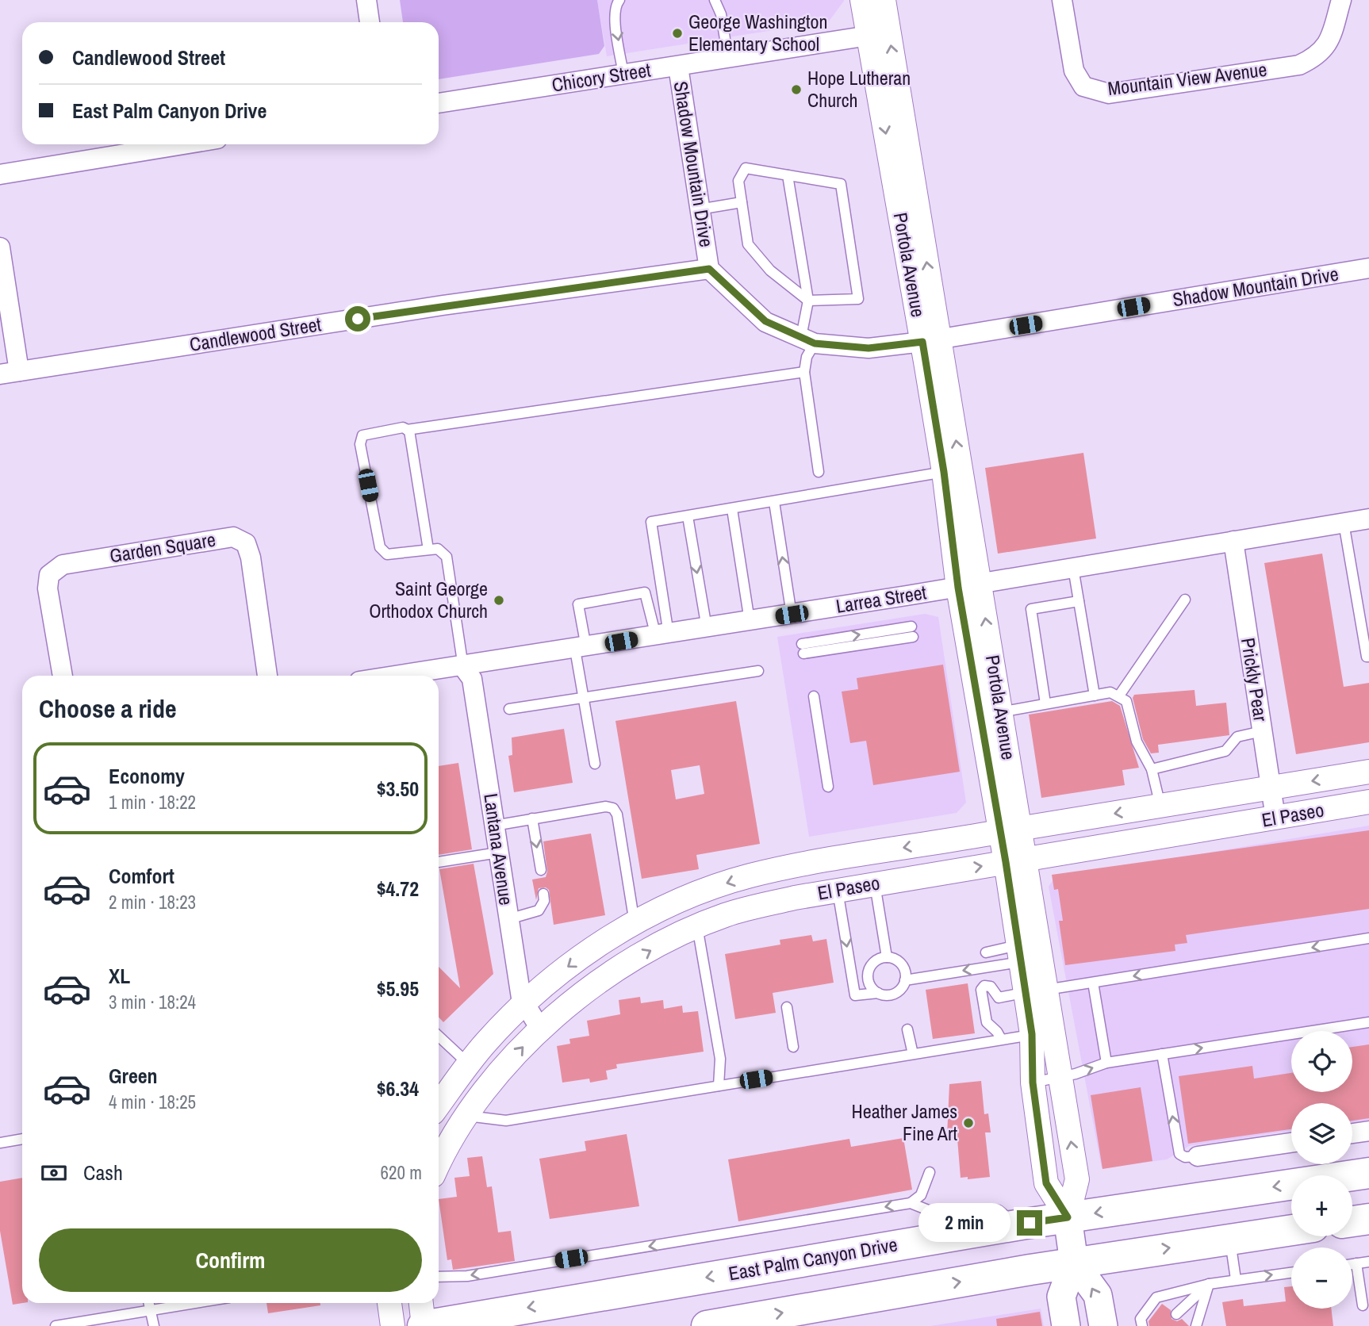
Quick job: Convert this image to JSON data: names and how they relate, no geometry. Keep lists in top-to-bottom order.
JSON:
{
  "streets": {
    "main road": ["Portola Avenue", "East Palm Canyon Drive"],
    "street": [
      "Chicory Street",
      "Mountain View Avenue",
      "Shadow Mountain Drive",
      "Candlewood Street",
      "Garden Square",
      "Larrea Street",
      "Prickly Pear",
      "El Paseo",
      "Lantana Avenue"
    ]
  },
  "crossings": [
    ["Chicory Street", "Shadow Mountain Drive"],
    ["Chicory Street", "Portola Avenue"],
    ["Shadow Mountain Drive", "Portola Avenue"],
    ["Shadow Mountain Drive", "Candlewood Street"],
    ["Portola Avenue", "Larrea Street"],
    ["Portola Avenue", "El Paseo"],
    ["Portola Avenue", "East Palm Canyon Drive"],
    ["Larrea Street", "Prickly Pear"],
    ["Larrea Street", "Lantana Avenue"],
    ["Prickly Pear", "El Paseo"],
    ["El Paseo", "Lantana Avenue"]
  ],
  "places": [
    "George Washington Elementary School",
    "Hope Lutheran Church",
    "Saint George Orthodox Church",
    "Heather James Fine Art"
  ],
  "page": {
    "banner": ["Candlewood Street", "East Palm Canyon Drive"],
    "heading": "Choose a ride",
    "list": [
      {
        "name": "Economy",
        "note": "1 min · 18:22",
        "value": "$3.50"
      },
      {
        "name": "Comfort",
        "note": "2 min · 18:23",
        "value": "$4.72"
      },
      {
        "name": "XL",
        "note": "3 min · 18:24",
        "value": "$5.95"
      },
      {
        "name": "Green",
        "note": "4 min · 18:25",
        "value": "$6.34"
      }
    ],
    "map_buttons": ["+", "−"],
    "pay": ["Cash", "620 m"],
    "bubble": "2 min",
    "buttons": "Confirm"
  }
}
